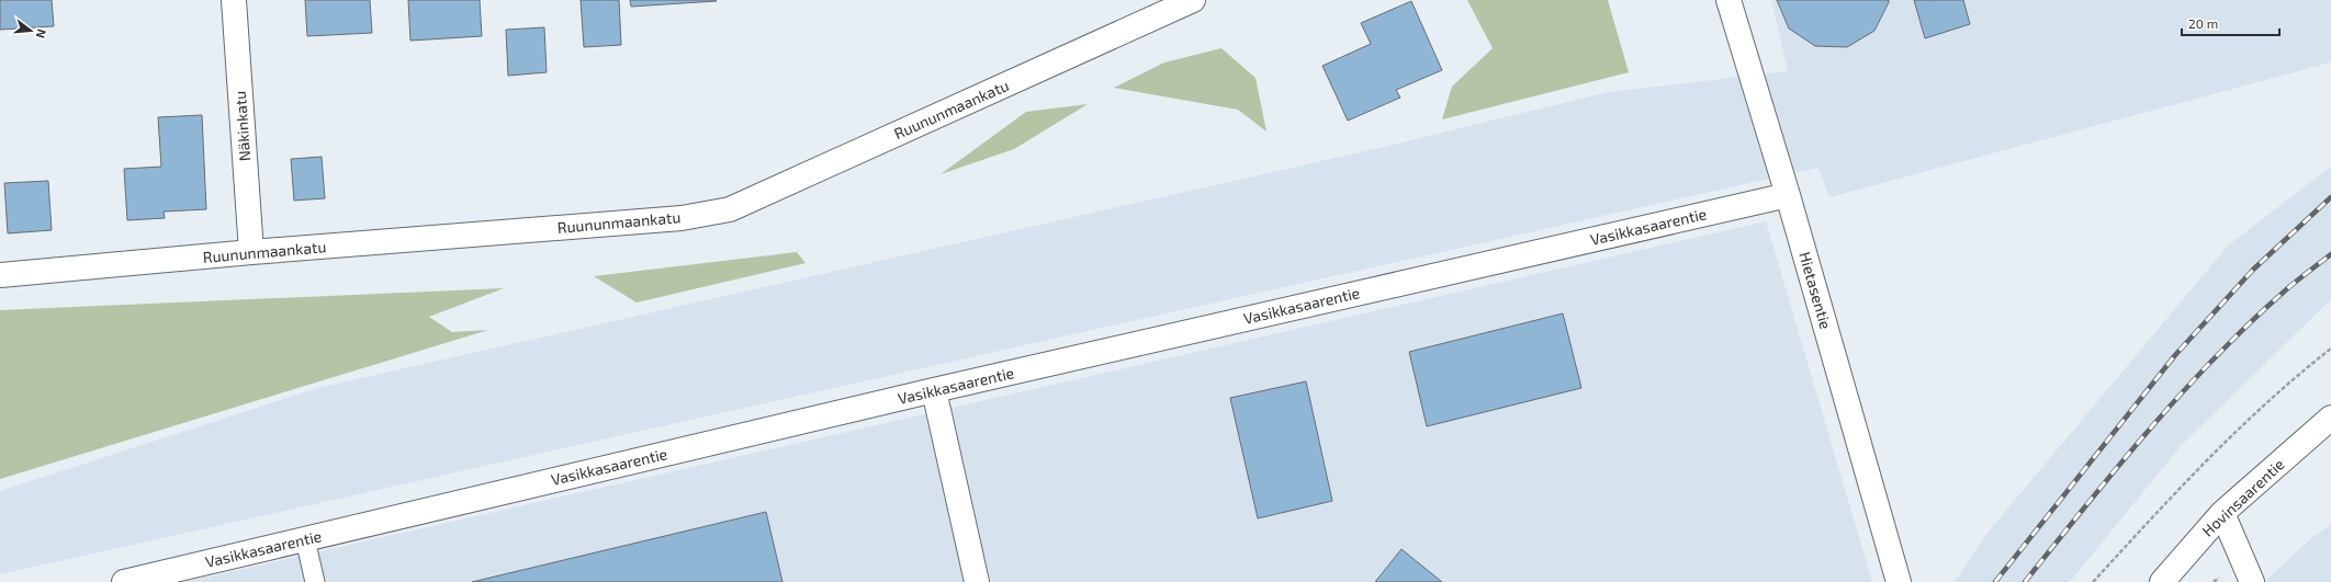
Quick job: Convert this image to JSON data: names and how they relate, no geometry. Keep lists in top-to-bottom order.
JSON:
{
  "streets": {
    "street": [
      "Ruununmaankatu",
      "Näkinkatu",
      "Vasikkasaarentie",
      "Hietasentie",
      "Hovinsaarentie"
    ]
  },
  "crossings": [
    ["Ruununmaankatu", "Näkinkatu"],
    ["Vasikkasaarentie", "Hietasentie"]
  ],
  "scale_bar": "20 m",
  "north": "right"
}
